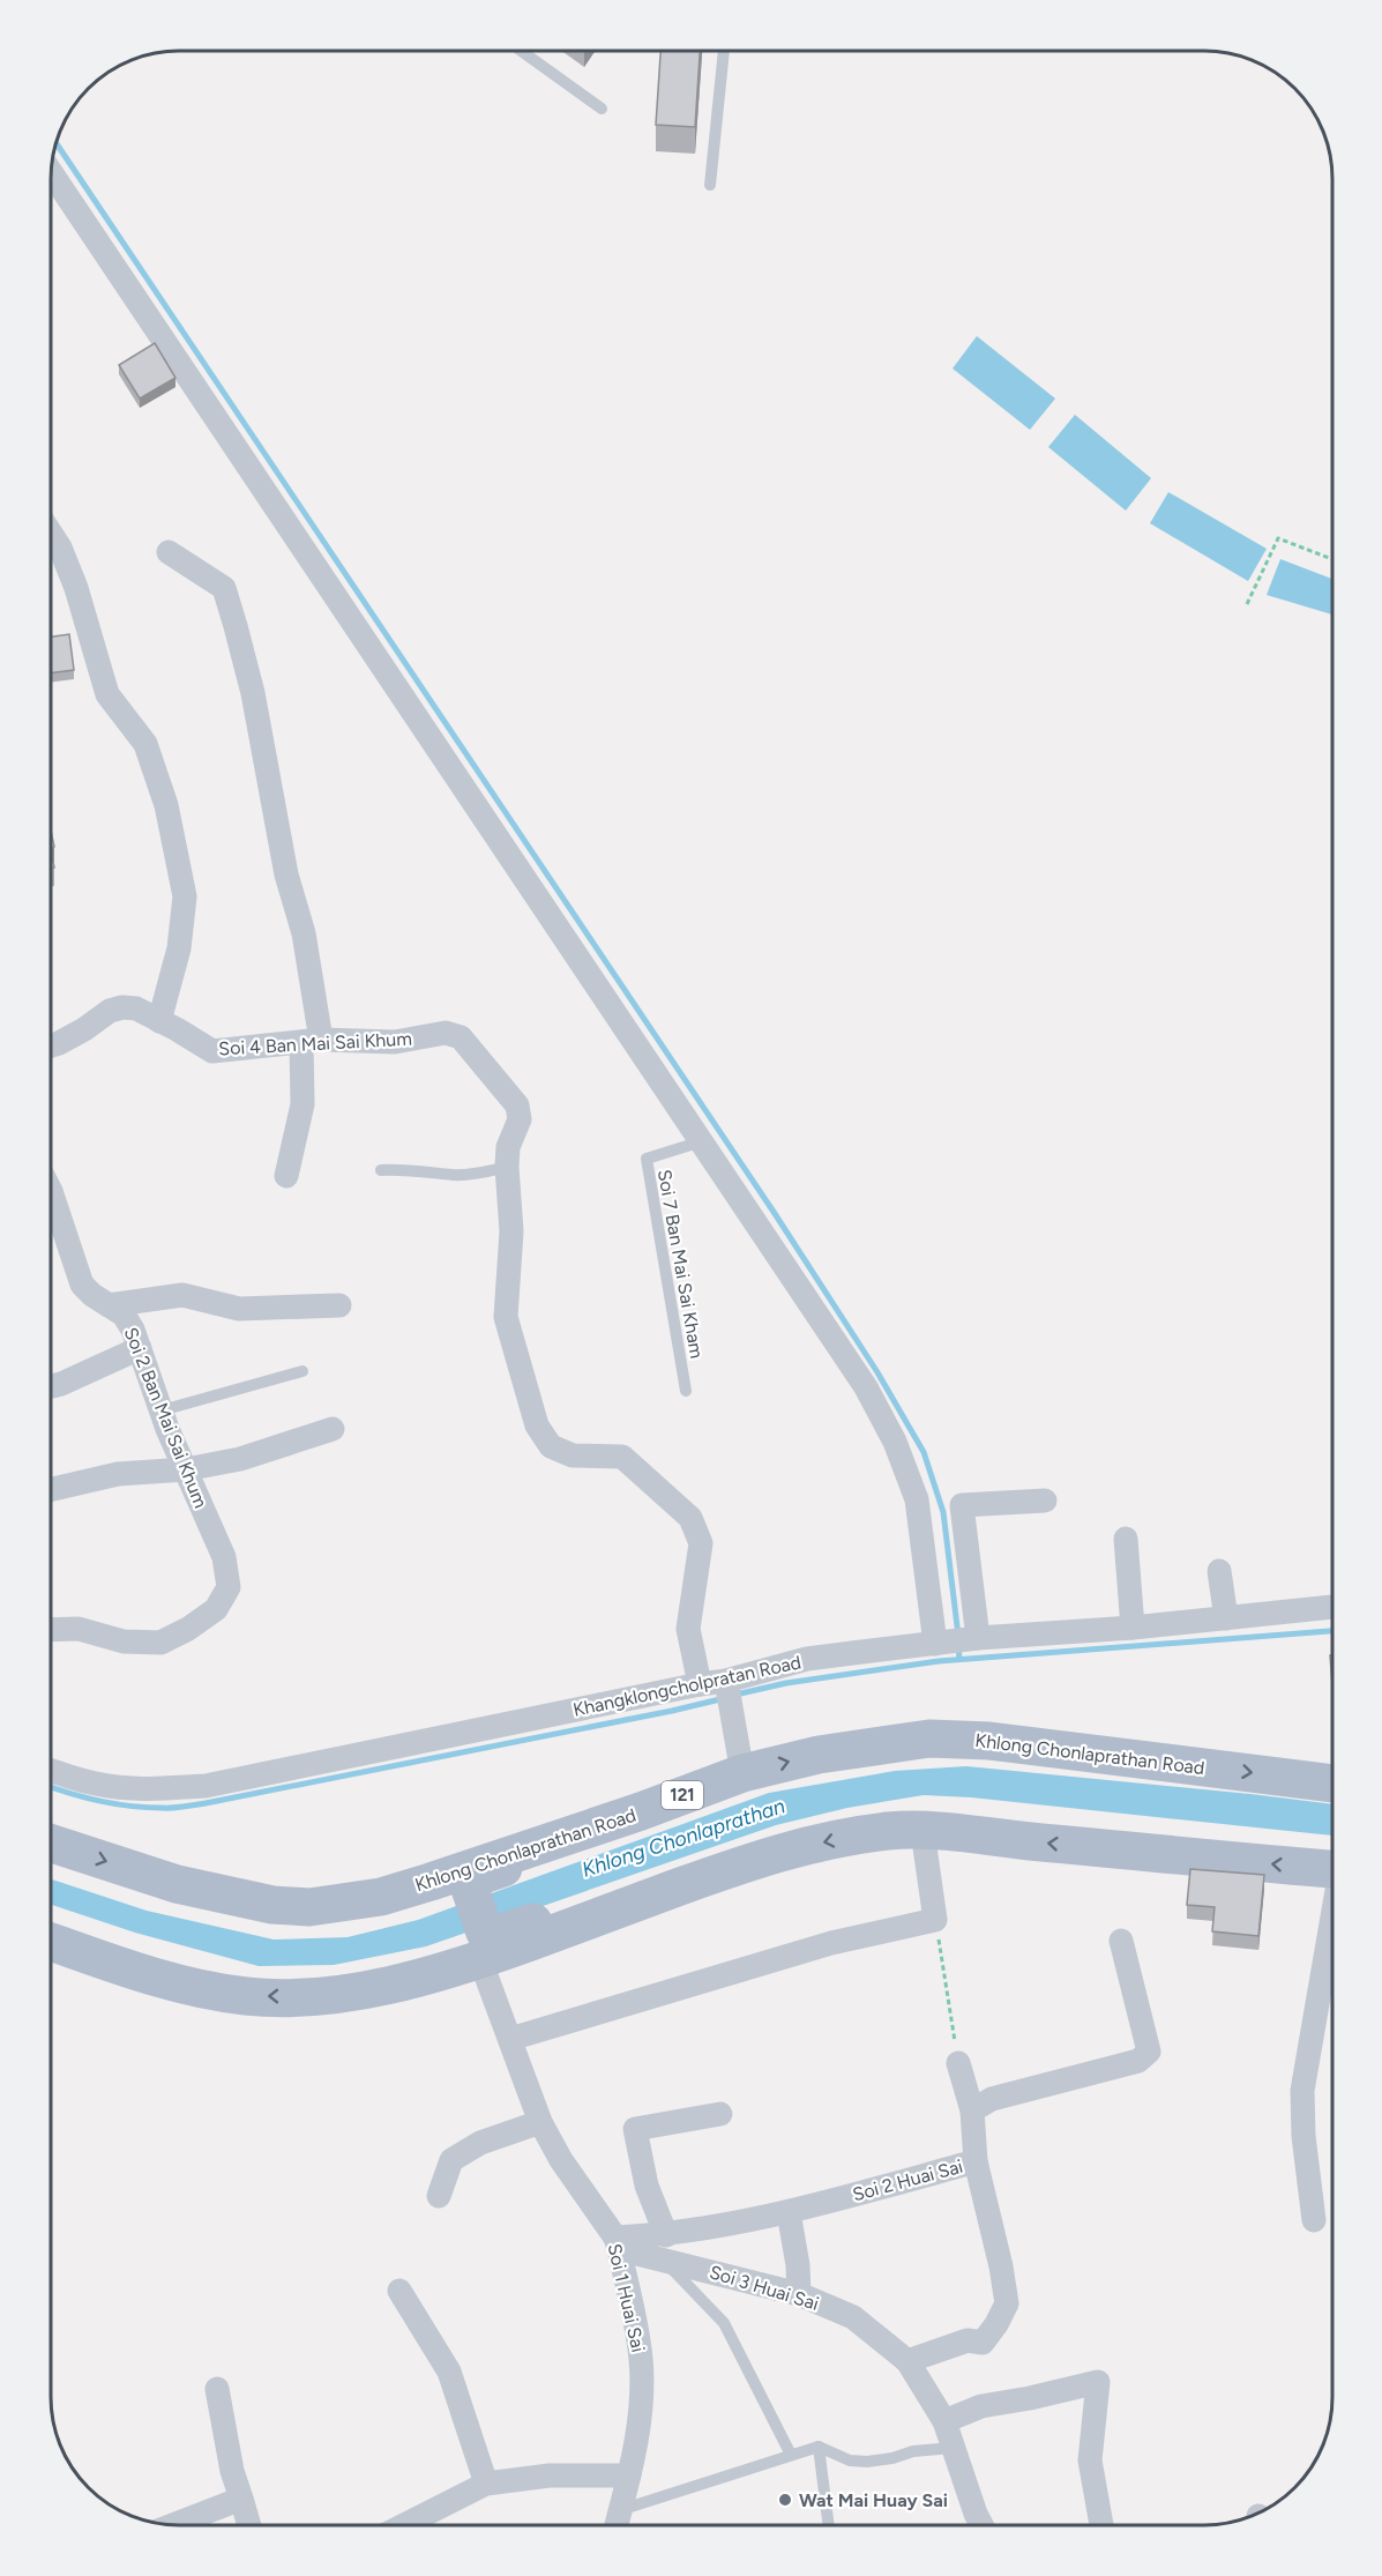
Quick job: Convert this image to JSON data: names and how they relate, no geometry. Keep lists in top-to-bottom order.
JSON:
{
  "streets": {
    "main road": ["Khlong Chonlaprathan Road", "121"],
    "street": [
      "Soi 4 Ban Mai Sai Khum",
      "Soi 2 Ban Mai Sai Khum",
      "Khangklongcholpratan Road",
      "Soi 2 Huai Sai",
      "Soi 3 Huai Sai",
      "Soi 1 Huai Sai"
    ],
    "lane": ["Soi 7 Ban Mai Sai Kham"]
  },
  "crossings": [
    ["Soi 4 Ban Mai Sai Khum", "Khangklongcholpratan Road"],
    ["Soi 2 Huai Sai", "Soi 3 Huai Sai"],
    ["Soi 2 Huai Sai", "Soi 1 Huai Sai"],
    ["Soi 3 Huai Sai", "Soi 1 Huai Sai"]
  ],
  "water": ["Khlong Chonlaprathan"],
  "places": ["Wat Mai Huay Sai"]
}
